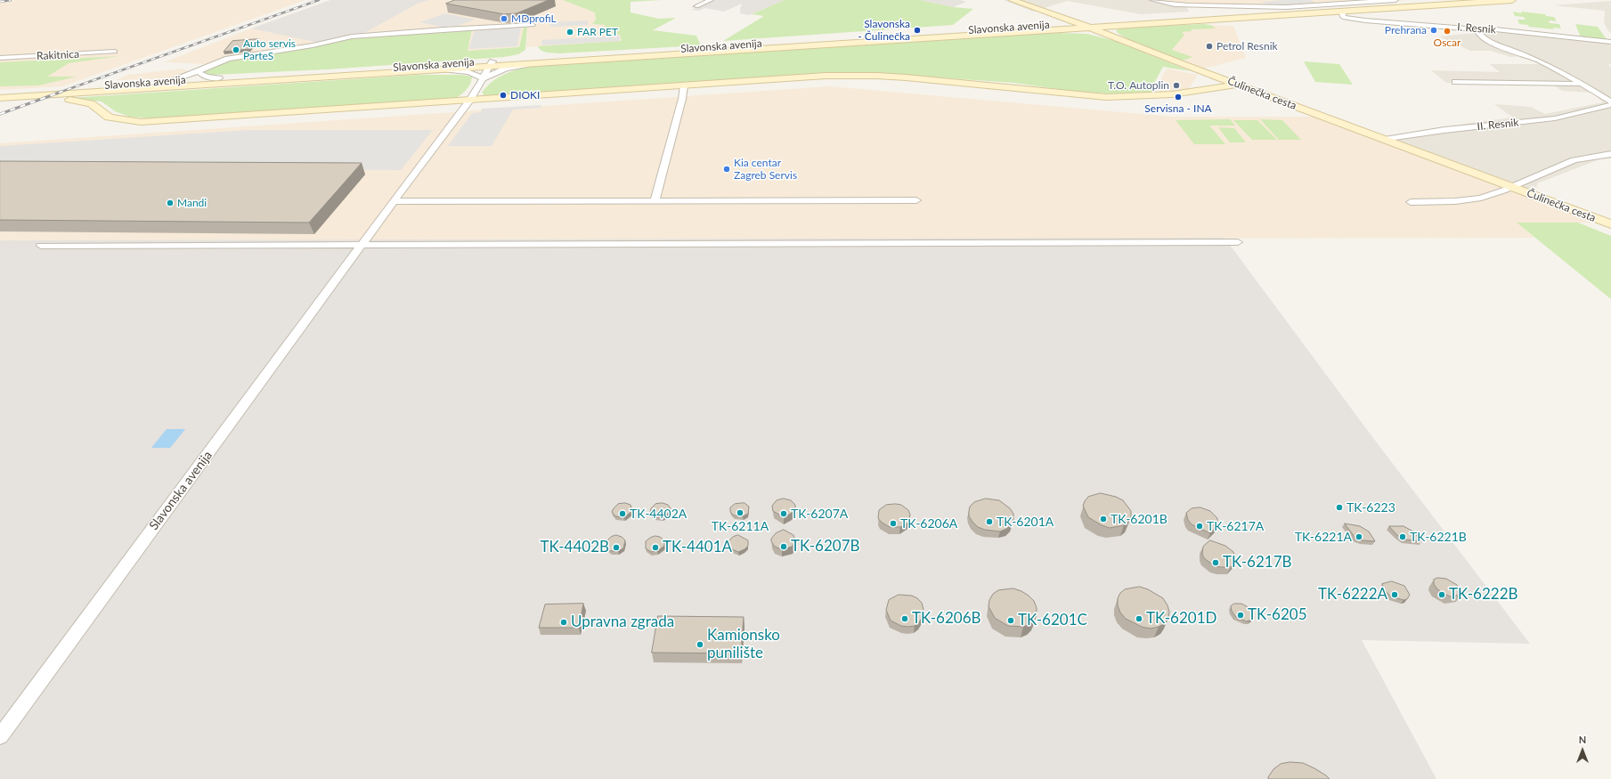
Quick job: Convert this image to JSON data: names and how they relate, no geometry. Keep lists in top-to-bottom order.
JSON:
{
  "streets": {
    "main road": ["Slavonska avenija", "Čulinečka cesta"],
    "street": ["I. Resnik", "Rakitnica", "II. Resnik"]
  },
  "crossings": [
    ["Slavonska avenija", "I. Resnik"],
    ["Slavonska avenija", "Čulinečka cesta"],
    ["Čulinečka cesta", "II. Resnik"]
  ],
  "places": [
    "MDprofiL",
    "Slavonska - Čulinečka",
    "Prehrana",
    "Oscar",
    "FAR PET",
    "Petrol Resnik",
    "Auto servis ParteS",
    "T.O. Autoplin",
    "DIOKI",
    "Servisna - INA",
    "Kia centar Zagreb Servis",
    "Mandi",
    "TK-6223",
    "TK-6211A",
    "TK-4402A",
    "TK-6207A",
    "TK-6201B",
    "TK-6201A",
    "TK-6206A",
    "TK-6217A",
    "TK-6221A",
    "TK-6221B",
    "TK-6207B",
    "TK-4402B",
    "TK-4401A",
    "TK-6217B",
    "TK-6222A",
    "TK-6222B",
    "TK-6205",
    "TK-6206B",
    "TK-6201D",
    "TK-6201C",
    "Upravna zgrada",
    "Kamionsko punilište"
  ],
  "north": "top"
}
